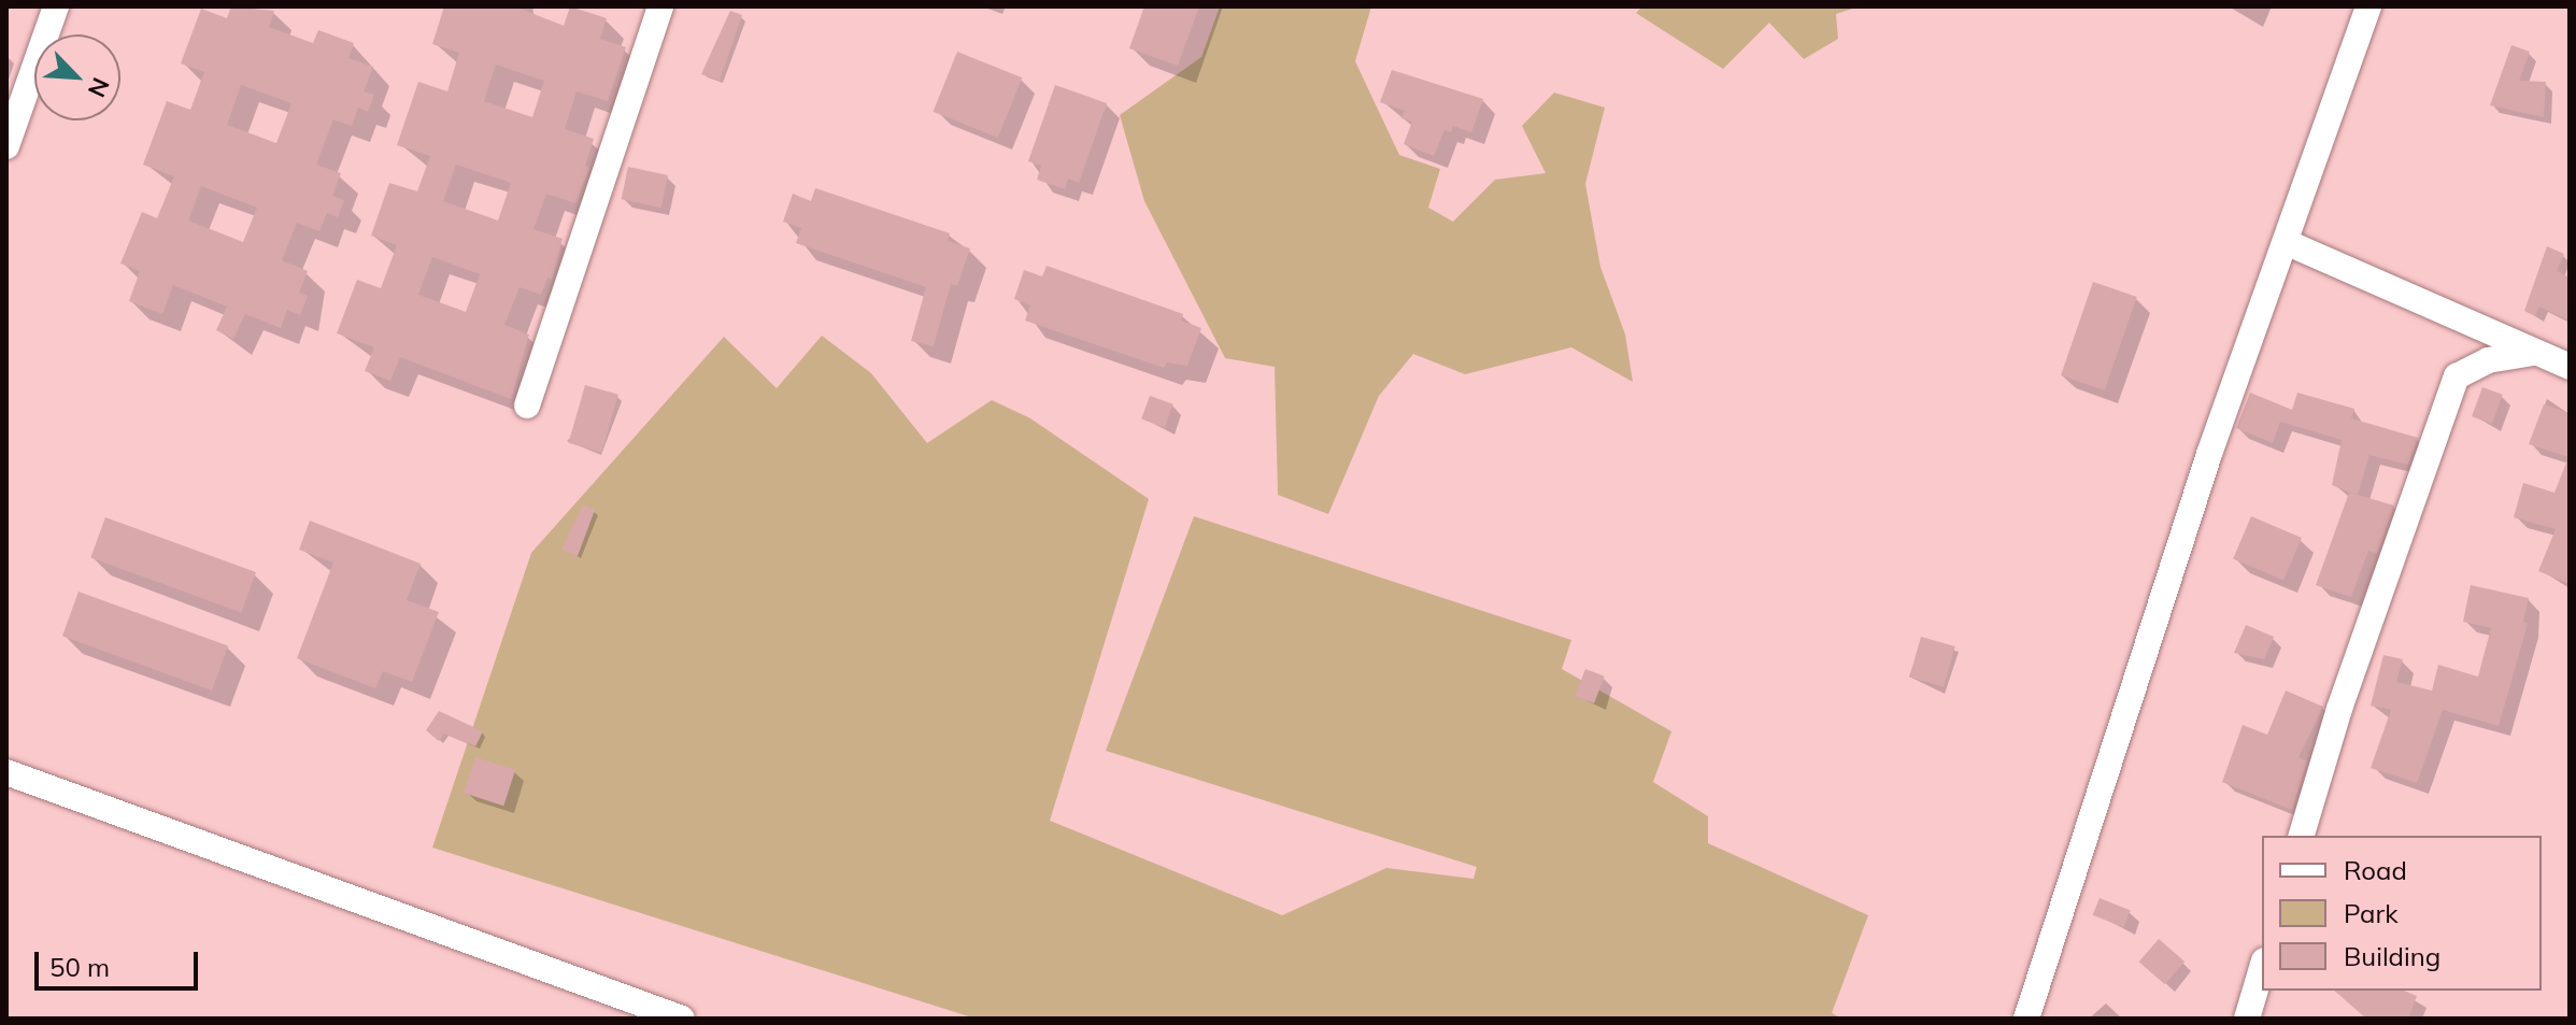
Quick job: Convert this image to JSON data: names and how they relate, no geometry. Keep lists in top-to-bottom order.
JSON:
{
  "legend": ["Road", "Park", "Building"],
  "scale_bar": "50 m",
  "north": "bottom right"
}
